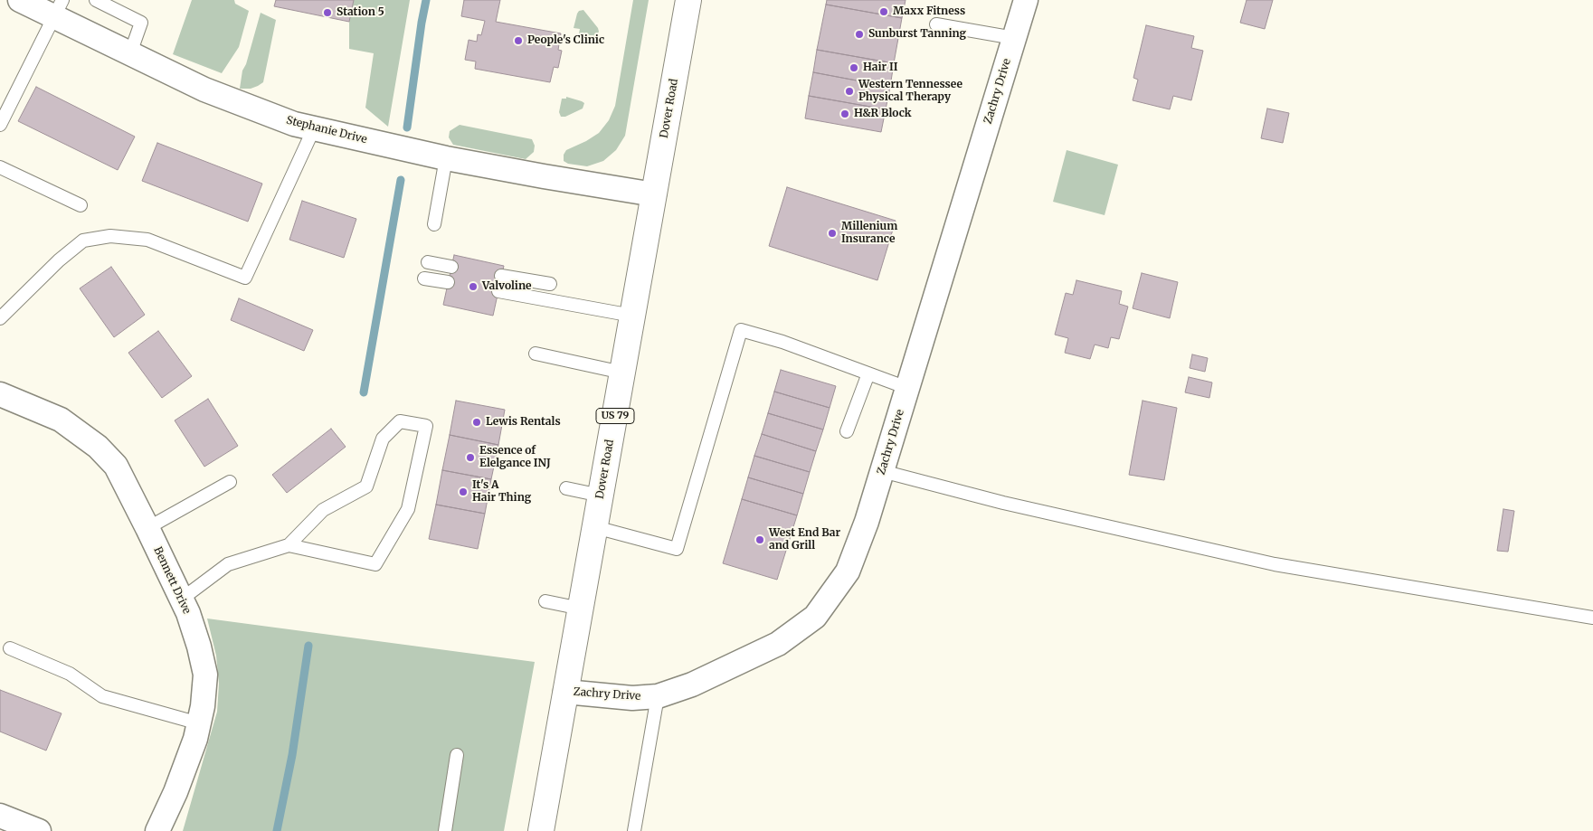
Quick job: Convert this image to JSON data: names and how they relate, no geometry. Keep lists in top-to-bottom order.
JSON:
{
  "streets": {
    "main road": ["Dover Road", "US 79"],
    "street": ["Zachry Drive", "Stephanie Drive", "Bennett Drive"]
  },
  "crossings": [
    ["Zachry Drive", "Dover Road"],
    ["Dover Road", "Stephanie Drive"]
  ],
  "places": [
    "Maxx Fitness",
    "Station 5",
    "Sunburst Tanning",
    "People's Clinic",
    "Hair II",
    "Western Tennessee Physical Therapy",
    "H&R Block",
    "Millenium Insurance",
    "Valvoline",
    "Lewis Rentals",
    "Essence of Elelgance INJ",
    "It's A Hair Thing",
    "West End Bar and Grill"
  ]
}
